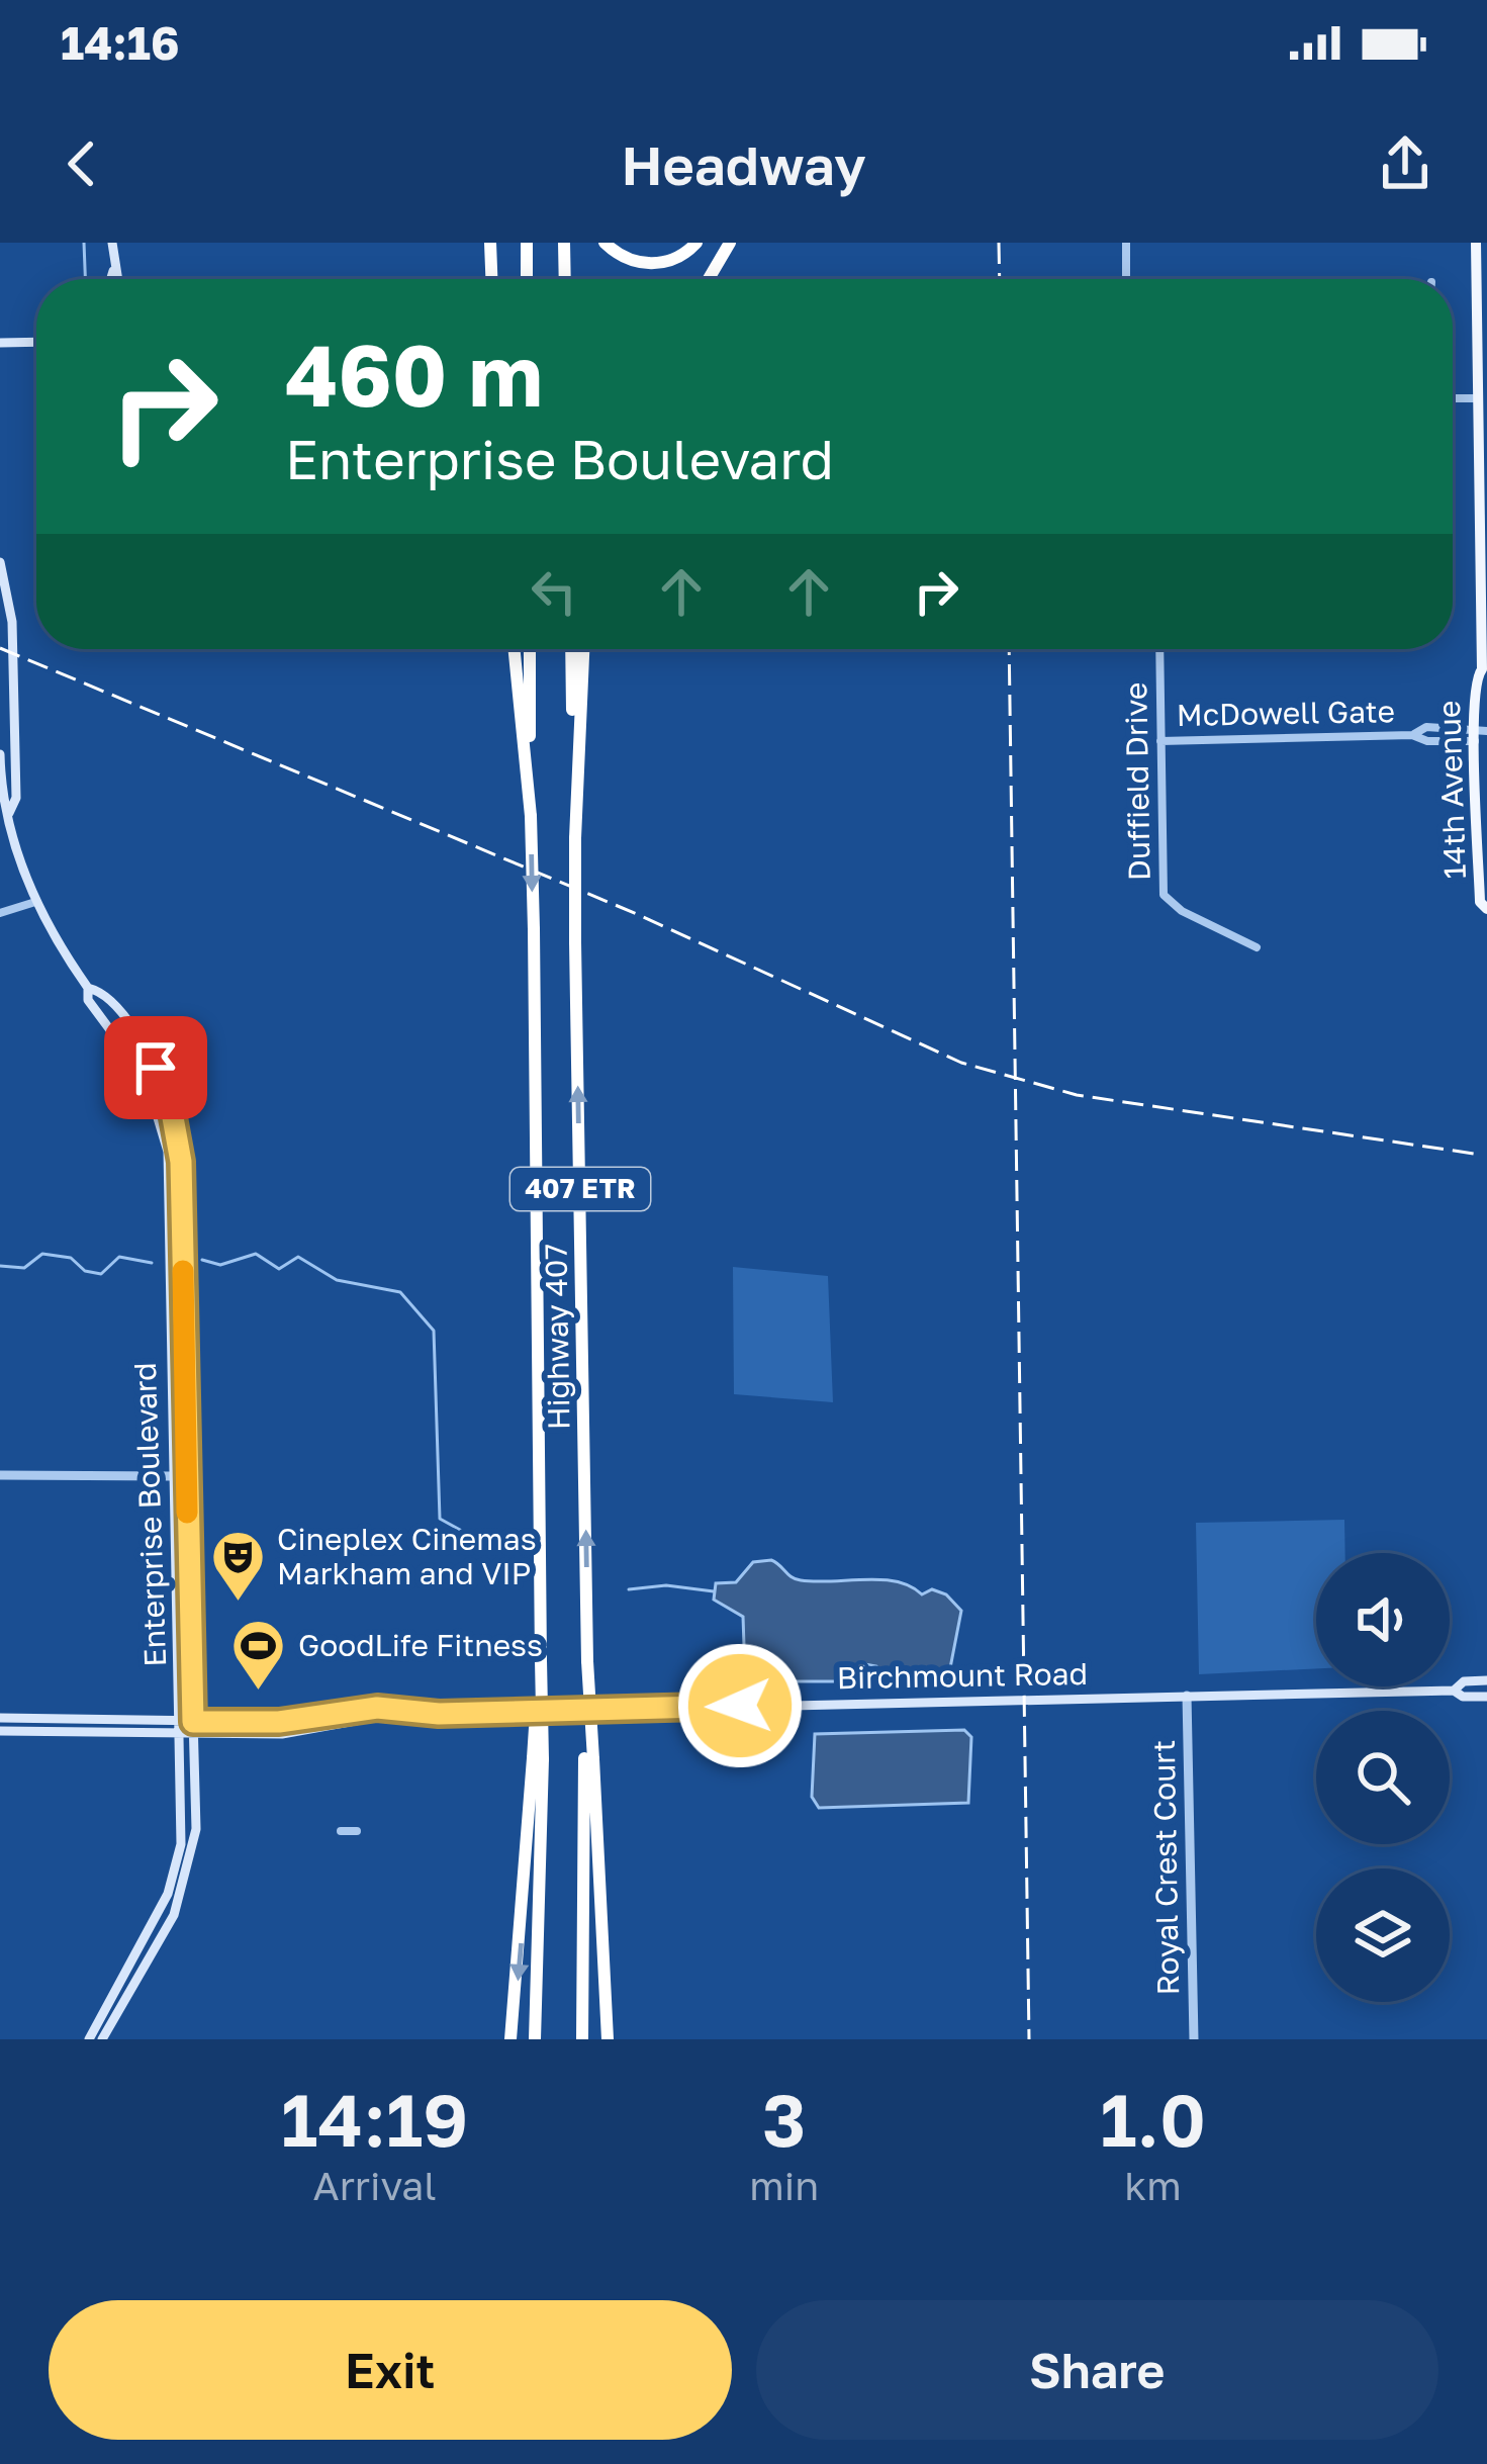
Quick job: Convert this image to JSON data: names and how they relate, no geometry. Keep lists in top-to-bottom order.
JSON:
{
  "streets": {
    "highway": ["407 ETR", "Highway 407"],
    "main road": ["14th Avenue", "Enterprise Boulevard", "Birchmount Road"],
    "street": ["McDowell Gate", "Duffield Drive", "Royal Crest Court"]
  },
  "crossings": [
    ["McDowell Gate", "Duffield Drive"],
    ["McDowell Gate", "14th Avenue"],
    ["Enterprise Boulevard", "Birchmount Road"],
    ["Birchmount Road", "Royal Crest Court"]
  ],
  "places": {
    "theatre": ["Cineplex Cinemas Markham and VIP"],
    "sports": ["GoodLife Fitness"]
  },
  "page": {
    "status": "14:16",
    "header": "Headway",
    "turn": ["460 m", "Enterprise Boulevard"],
    "eta": [
      "14:19",
      "Arrival",
      "3",
      "min",
      "1.0",
      "km"
    ],
    "buttons": ["Exit", "Share"]
  }
}
